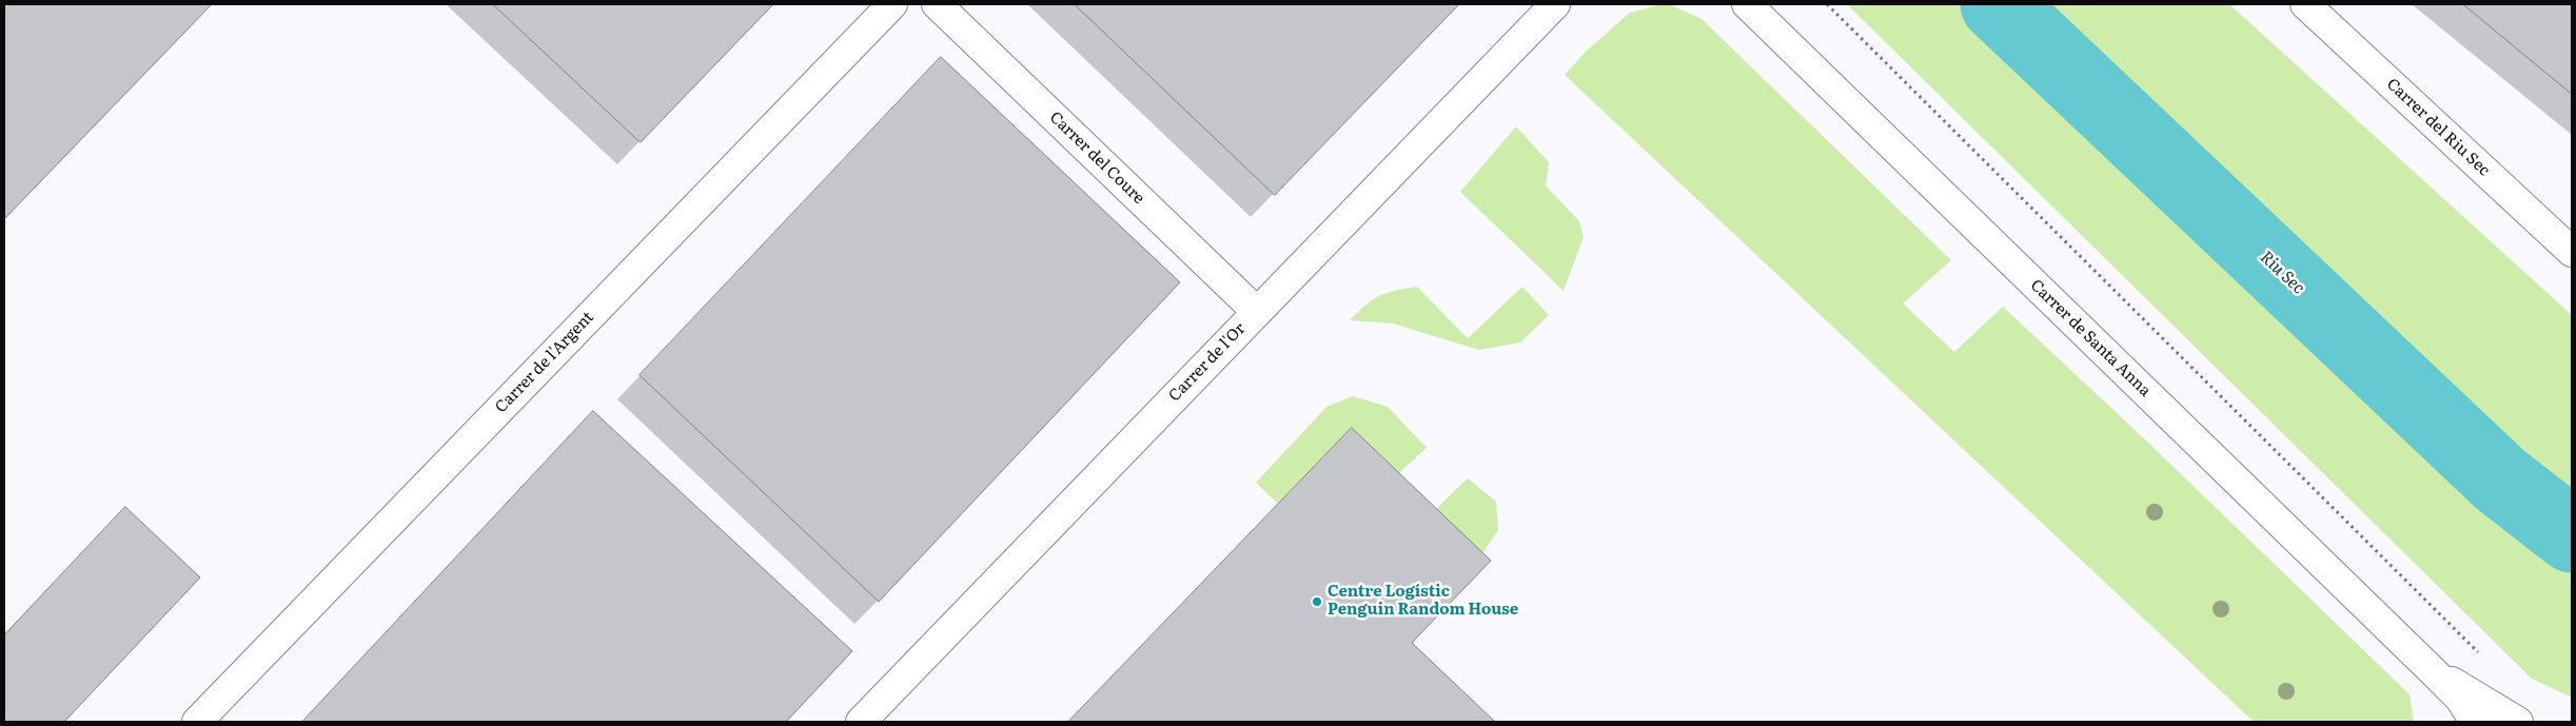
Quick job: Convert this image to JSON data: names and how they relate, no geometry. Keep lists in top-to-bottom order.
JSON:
{
  "streets": {
    "street": [
      "Carrer del Riu Sec",
      "Carrer del Coure",
      "Carrer de Santa Anna",
      "Carrer de l'Argent",
      "Carrer de l'Or"
    ]
  },
  "crossings": [
    ["Carrer del Coure", "Carrer de l'Or"]
  ],
  "water": ["Riu Sec"],
  "places": ["Centre Logístic Penguin Random House"]
}
